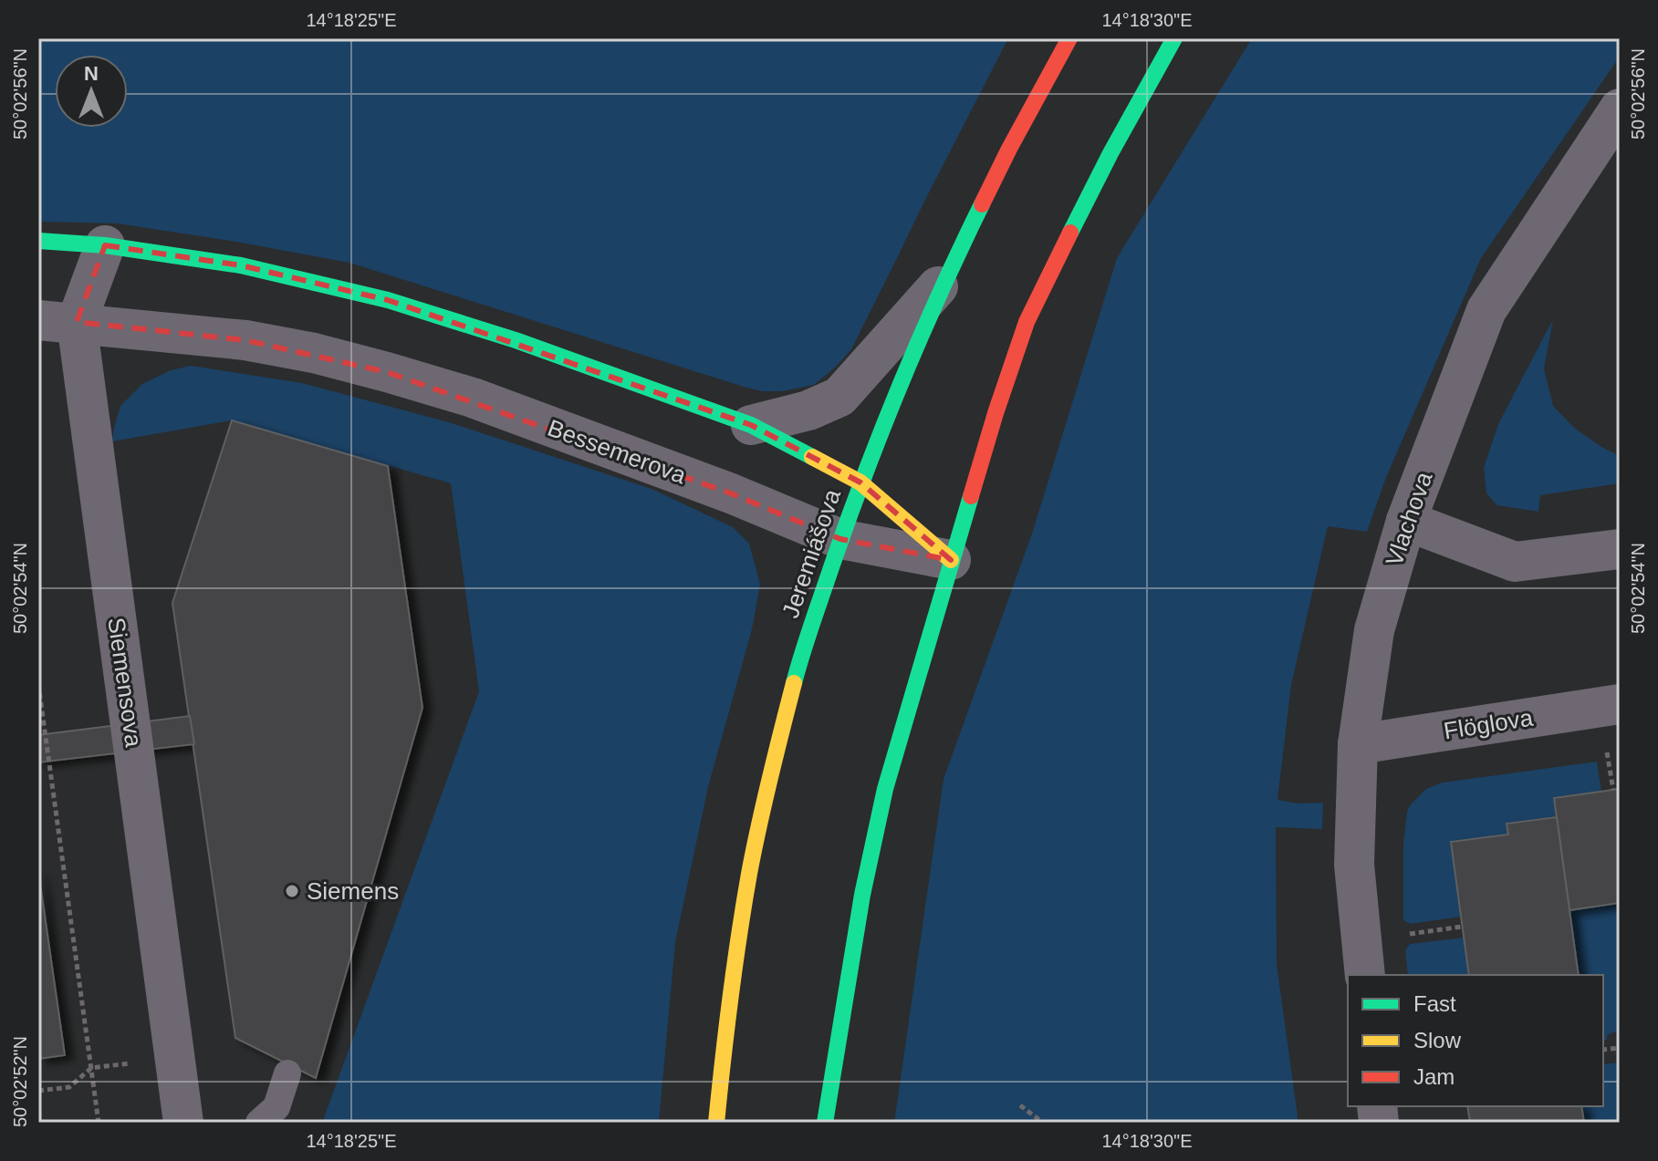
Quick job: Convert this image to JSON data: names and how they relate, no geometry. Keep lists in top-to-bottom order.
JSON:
{
  "streets": {
    "main road": ["Jeremiášova"],
    "street": [
      "Bessemerova",
      "Vlachova",
      "Siemensova",
      "Flöglova"
    ]
  },
  "crossings": [
    ["Bessemerova", "Jeremiášova"],
    ["Bessemerova", "Siemensova"],
    ["Vlachova", "Flöglova"]
  ],
  "places": ["Siemens"],
  "legend": ["Fast", "Slow", "Jam"],
  "north": "top",
  "coordinates": [
    "14°18'25\"E",
    "14°18'30\"E",
    "50°02'56\"N",
    "50°02'54\"N",
    "50°02'52\"N"
  ]
}
